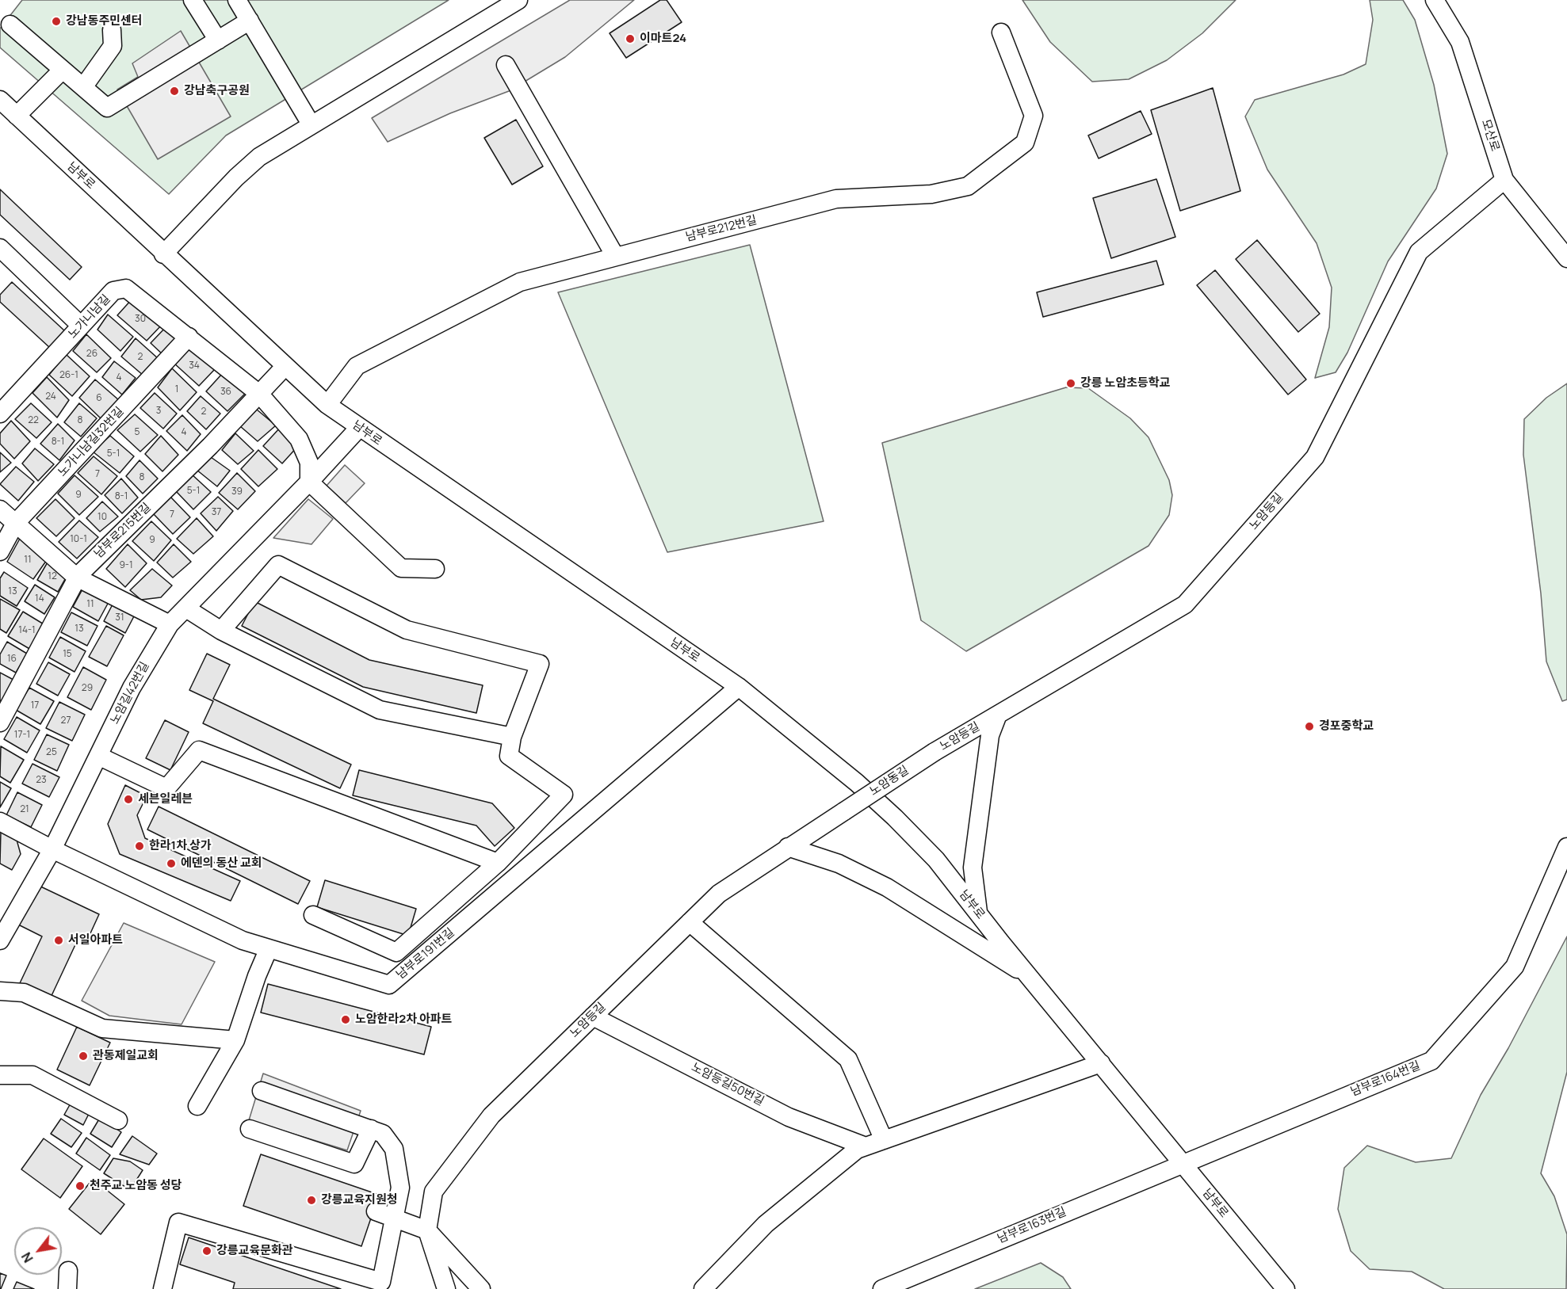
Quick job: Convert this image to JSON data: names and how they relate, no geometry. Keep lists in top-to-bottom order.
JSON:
{
  "streets": {
    "street": [
      "모산로",
      "남부로",
      "남부로212번길",
      "노가니남길",
      "노가니남길32번길",
      "노암등길",
      "남부로215번길",
      "노암길42번길",
      "노암동길",
      "남부로191번길",
      "남부로164번길",
      "노암등길50번길",
      "남부로163번길"
    ]
  },
  "crossings": [
    ["모산로", "노암등길"],
    ["남부로", "남부로212번길"],
    ["남부로", "남부로215번길"],
    ["남부로", "노암길42번길"],
    ["남부로", "남부로191번길"],
    ["남부로", "남부로164번길"],
    ["남부로", "남부로163번길"],
    ["노가니남길", "노가니남길32번길"],
    ["노가니남길", "남부로215번길"],
    ["노암등길", "노암동길"],
    ["노암등길", "노암등길50번길"],
    ["노암길42번길", "남부로191번길"],
    ["남부로164번길", "남부로163번길"]
  ],
  "places": [
    "강남동주민센터",
    "이마트24",
    "강남축구공원",
    "강릉 노암초등학교",
    "경포중학교",
    "세븐일레븐",
    "한라1차 상가",
    "에덴의 동산 교회",
    "서일아파트",
    "노암한라2차 아파트",
    "관동제일교회",
    "천주교 노암동 성당",
    "강릉교육지원청",
    "강릉교육문화관"
  ],
  "house_numbers": [
    "30",
    "26",
    "2",
    "34",
    "26-1",
    "4",
    "1",
    "36",
    "24",
    "6",
    "3",
    "2",
    "22",
    "8",
    "5",
    "4",
    "8-1",
    "5-1",
    "7",
    "8",
    "5-1",
    "39",
    "9",
    "8-1",
    "37",
    "7",
    "10",
    "10-1",
    "9",
    "11",
    "9-1",
    "12",
    "13",
    "14",
    "11",
    "31",
    "13",
    "14-1",
    "15",
    "16",
    "29",
    "17",
    "27",
    "17-1",
    "25",
    "23",
    "21"
  ],
  "north": "bottom left"
}
